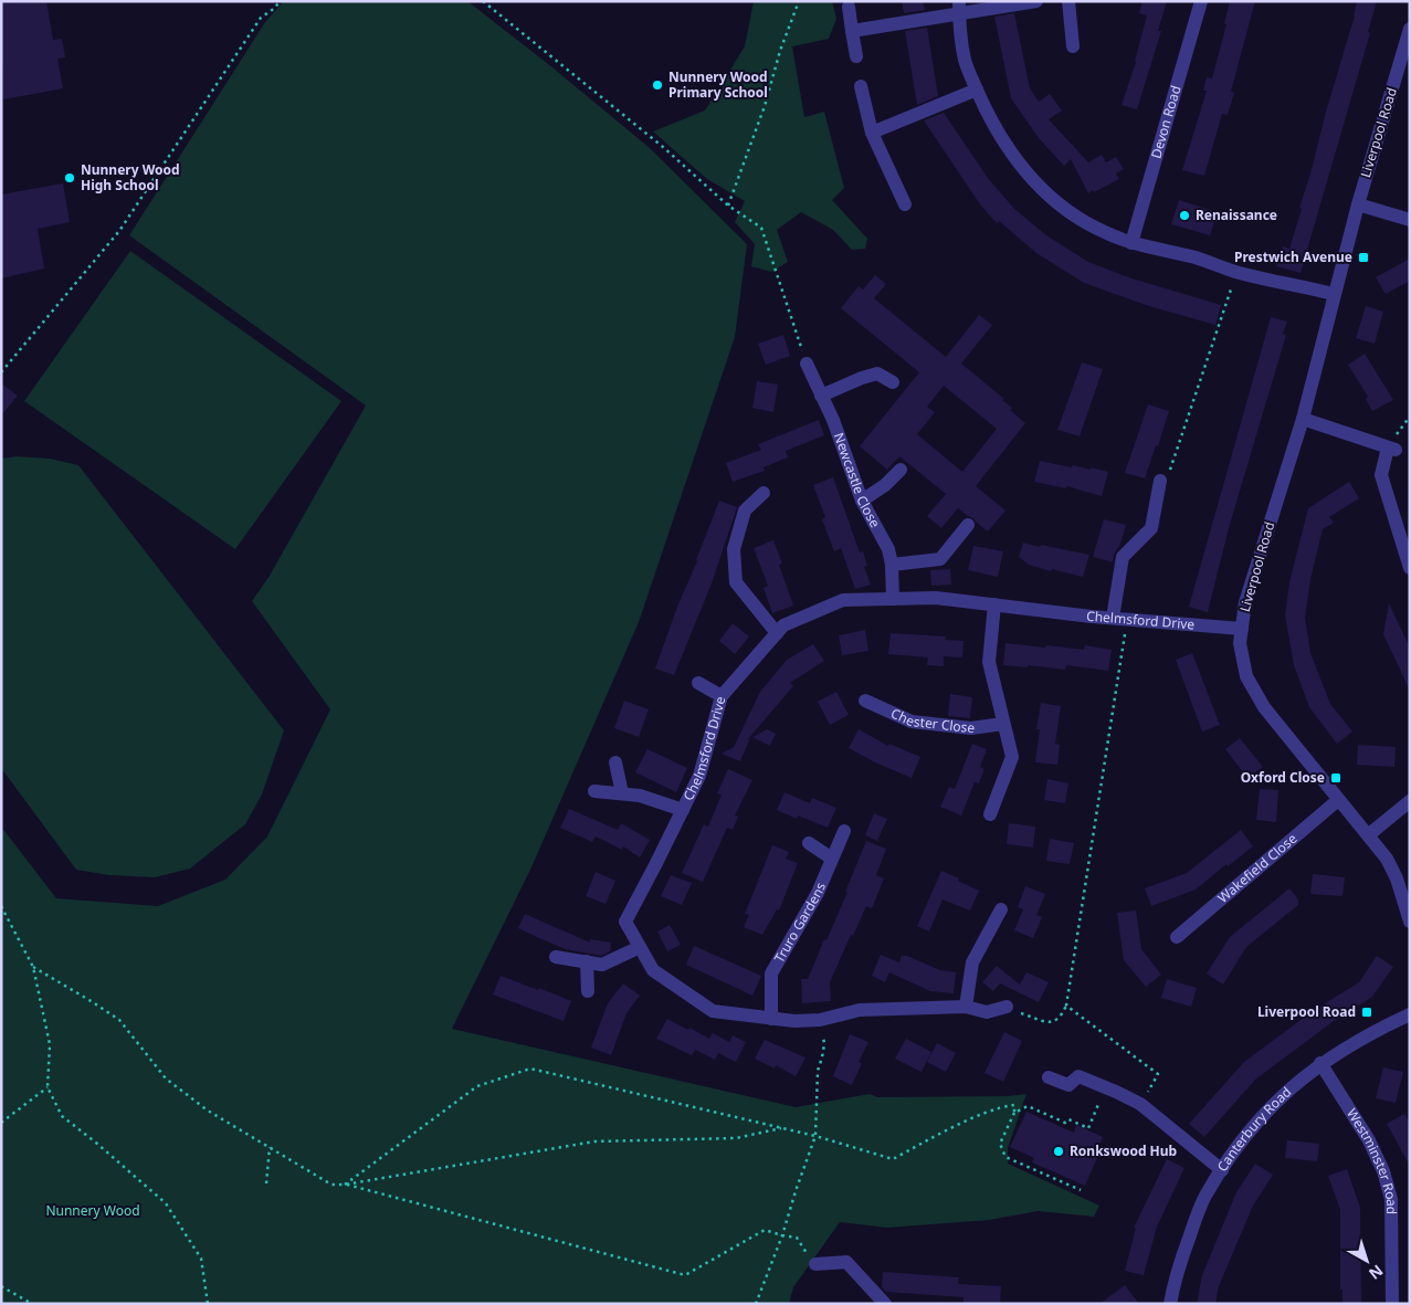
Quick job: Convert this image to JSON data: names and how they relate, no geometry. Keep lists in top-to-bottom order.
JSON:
{
  "streets": {
    "street": [
      "Devon Road",
      "Liverpool Road",
      "Newcastle Close",
      "Chelmsford Drive",
      "Chester Close",
      "Wakefield Close",
      "Truro Gardens",
      "Canterbury Road",
      "Westminster Road"
    ]
  },
  "crossings": [
    ["Liverpool Road", "Chelmsford Drive"],
    ["Liverpool Road", "Wakefield Close"],
    ["Newcastle Close", "Chelmsford Drive"],
    ["Chelmsford Drive", "Truro Gardens"],
    ["Canterbury Road", "Westminster Road"]
  ],
  "parks": ["Nunnery Wood"],
  "places": {
    "other": [
      "Nunnery Wood Primary School",
      "Nunnery Wood High School",
      "Renaissance",
      "Ronkswood Hub"
    ],
    "transit": ["Prestwich Avenue", "Oxford Close", "Liverpool Road"]
  },
  "north": "bottom right"
}
